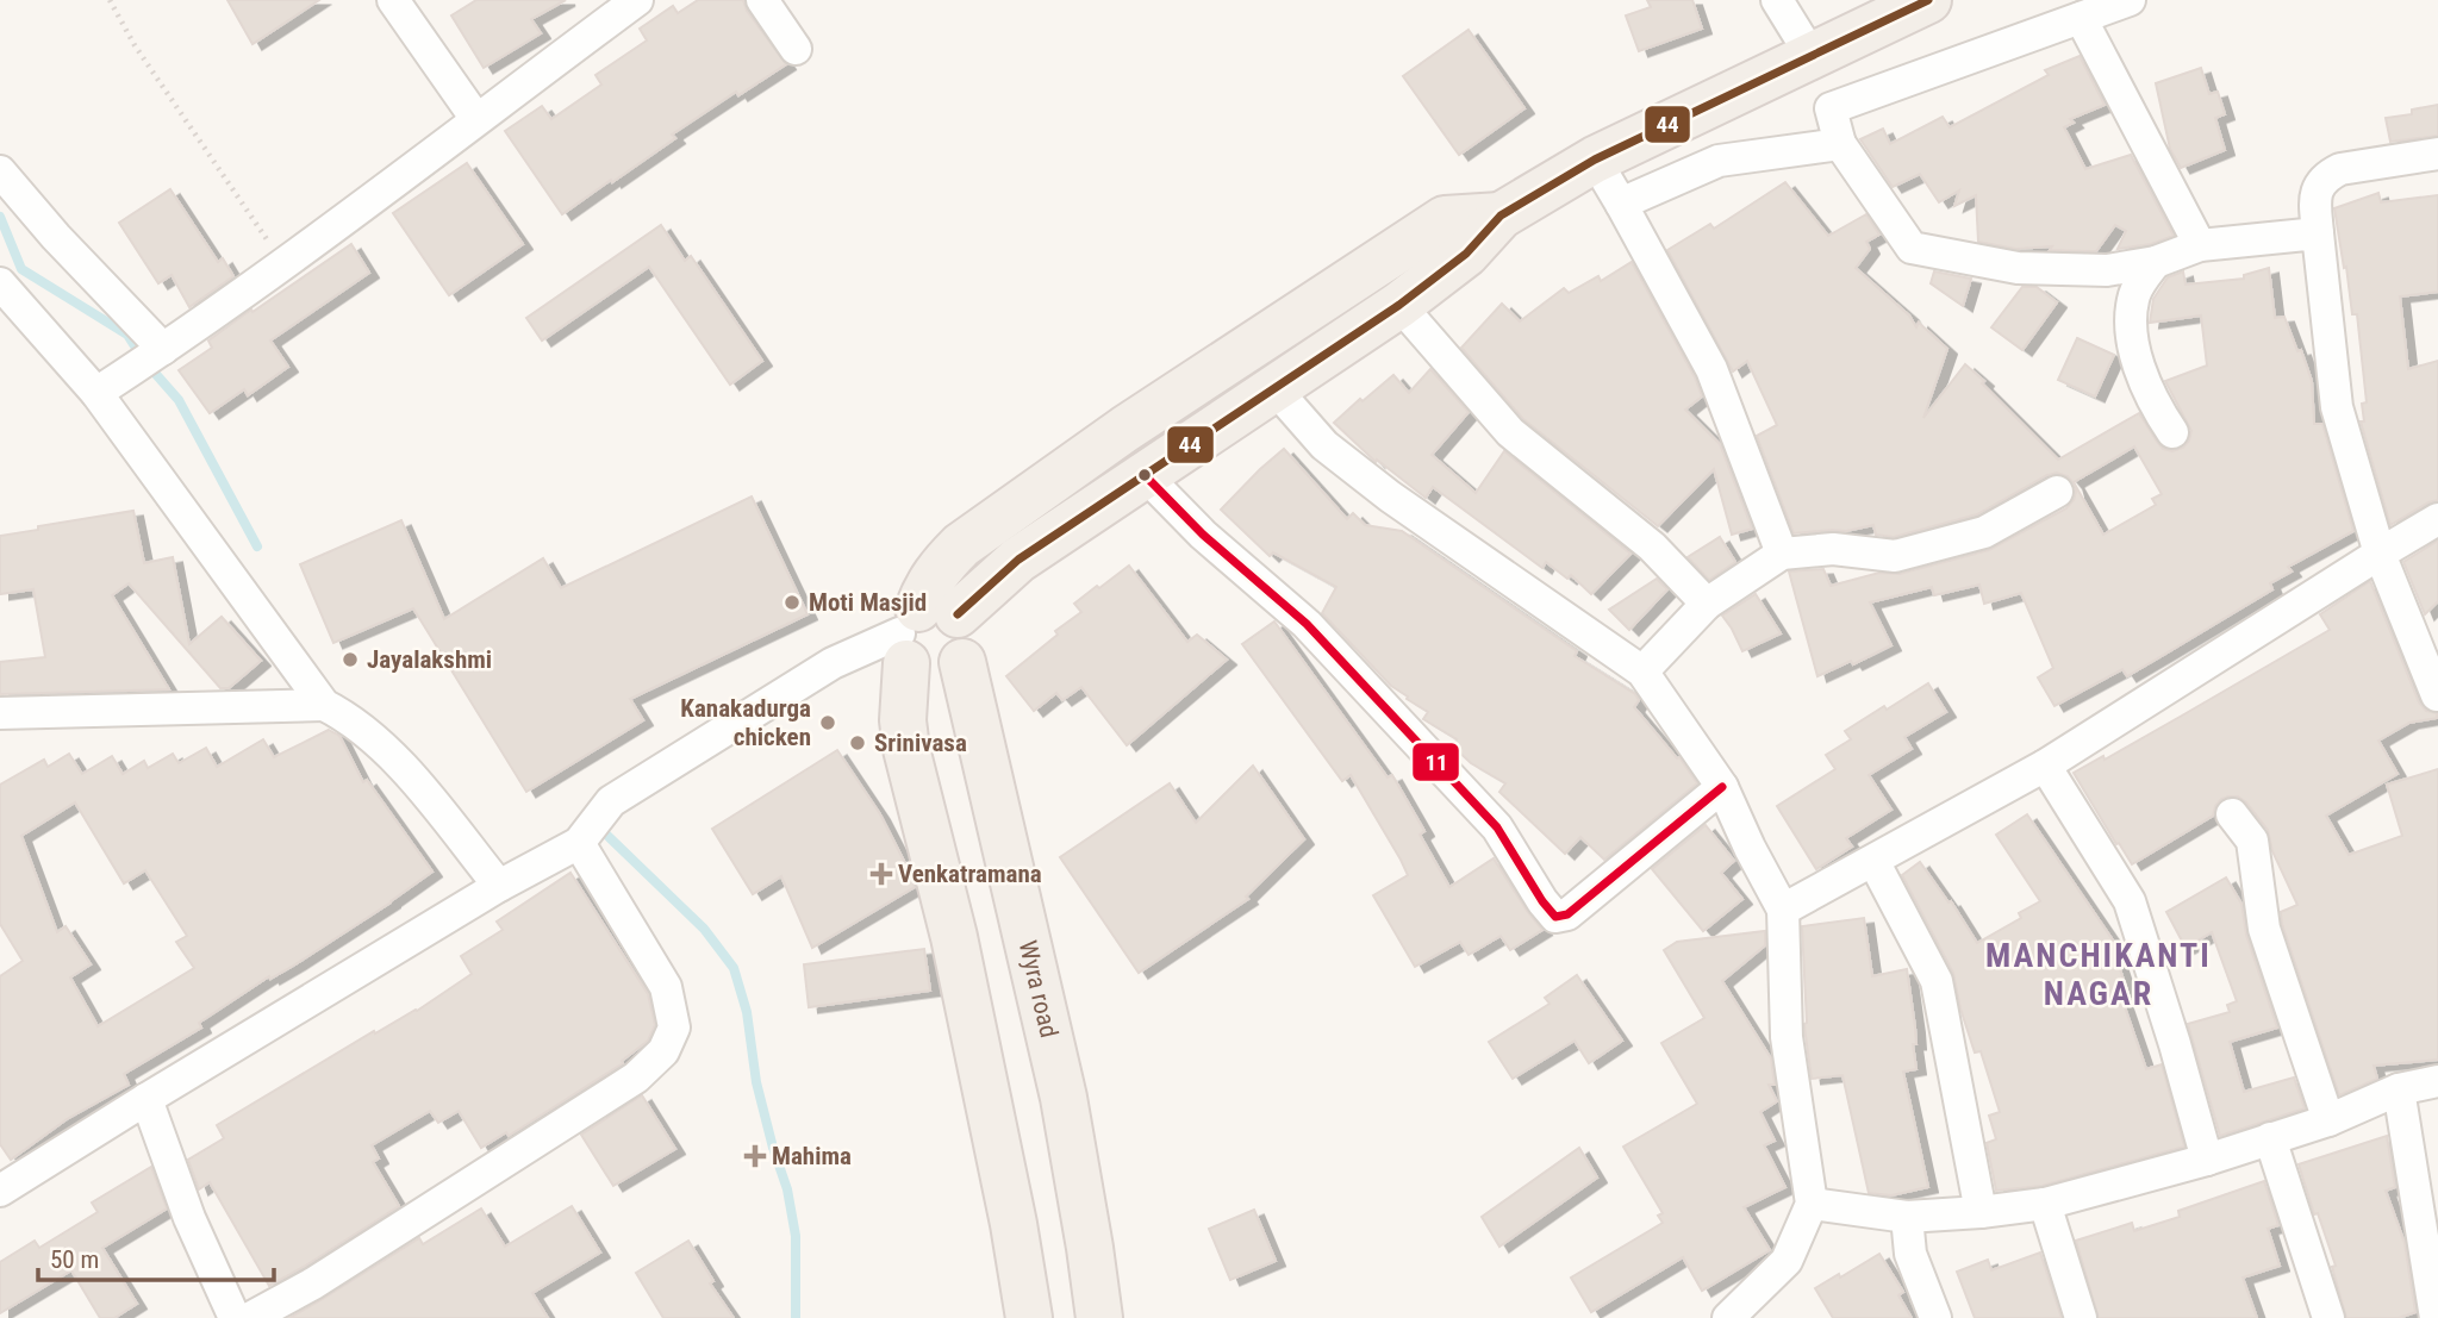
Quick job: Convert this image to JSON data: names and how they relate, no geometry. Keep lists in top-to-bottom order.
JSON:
{
  "streets": {
    "main road": ["Wyra road"]
  },
  "districts": ["MANCHIKANTI NAGAR"],
  "places": {
    "other": [
      "Moti Masjid",
      "Jayalakshmi",
      "Kanakadurga chicken",
      "Srinivasa"
    ],
    "health": ["Venkatramana", "Mahima"]
  },
  "lines": ["transit line 44", "transit line 11"],
  "scale_bar": "50 m"
}
